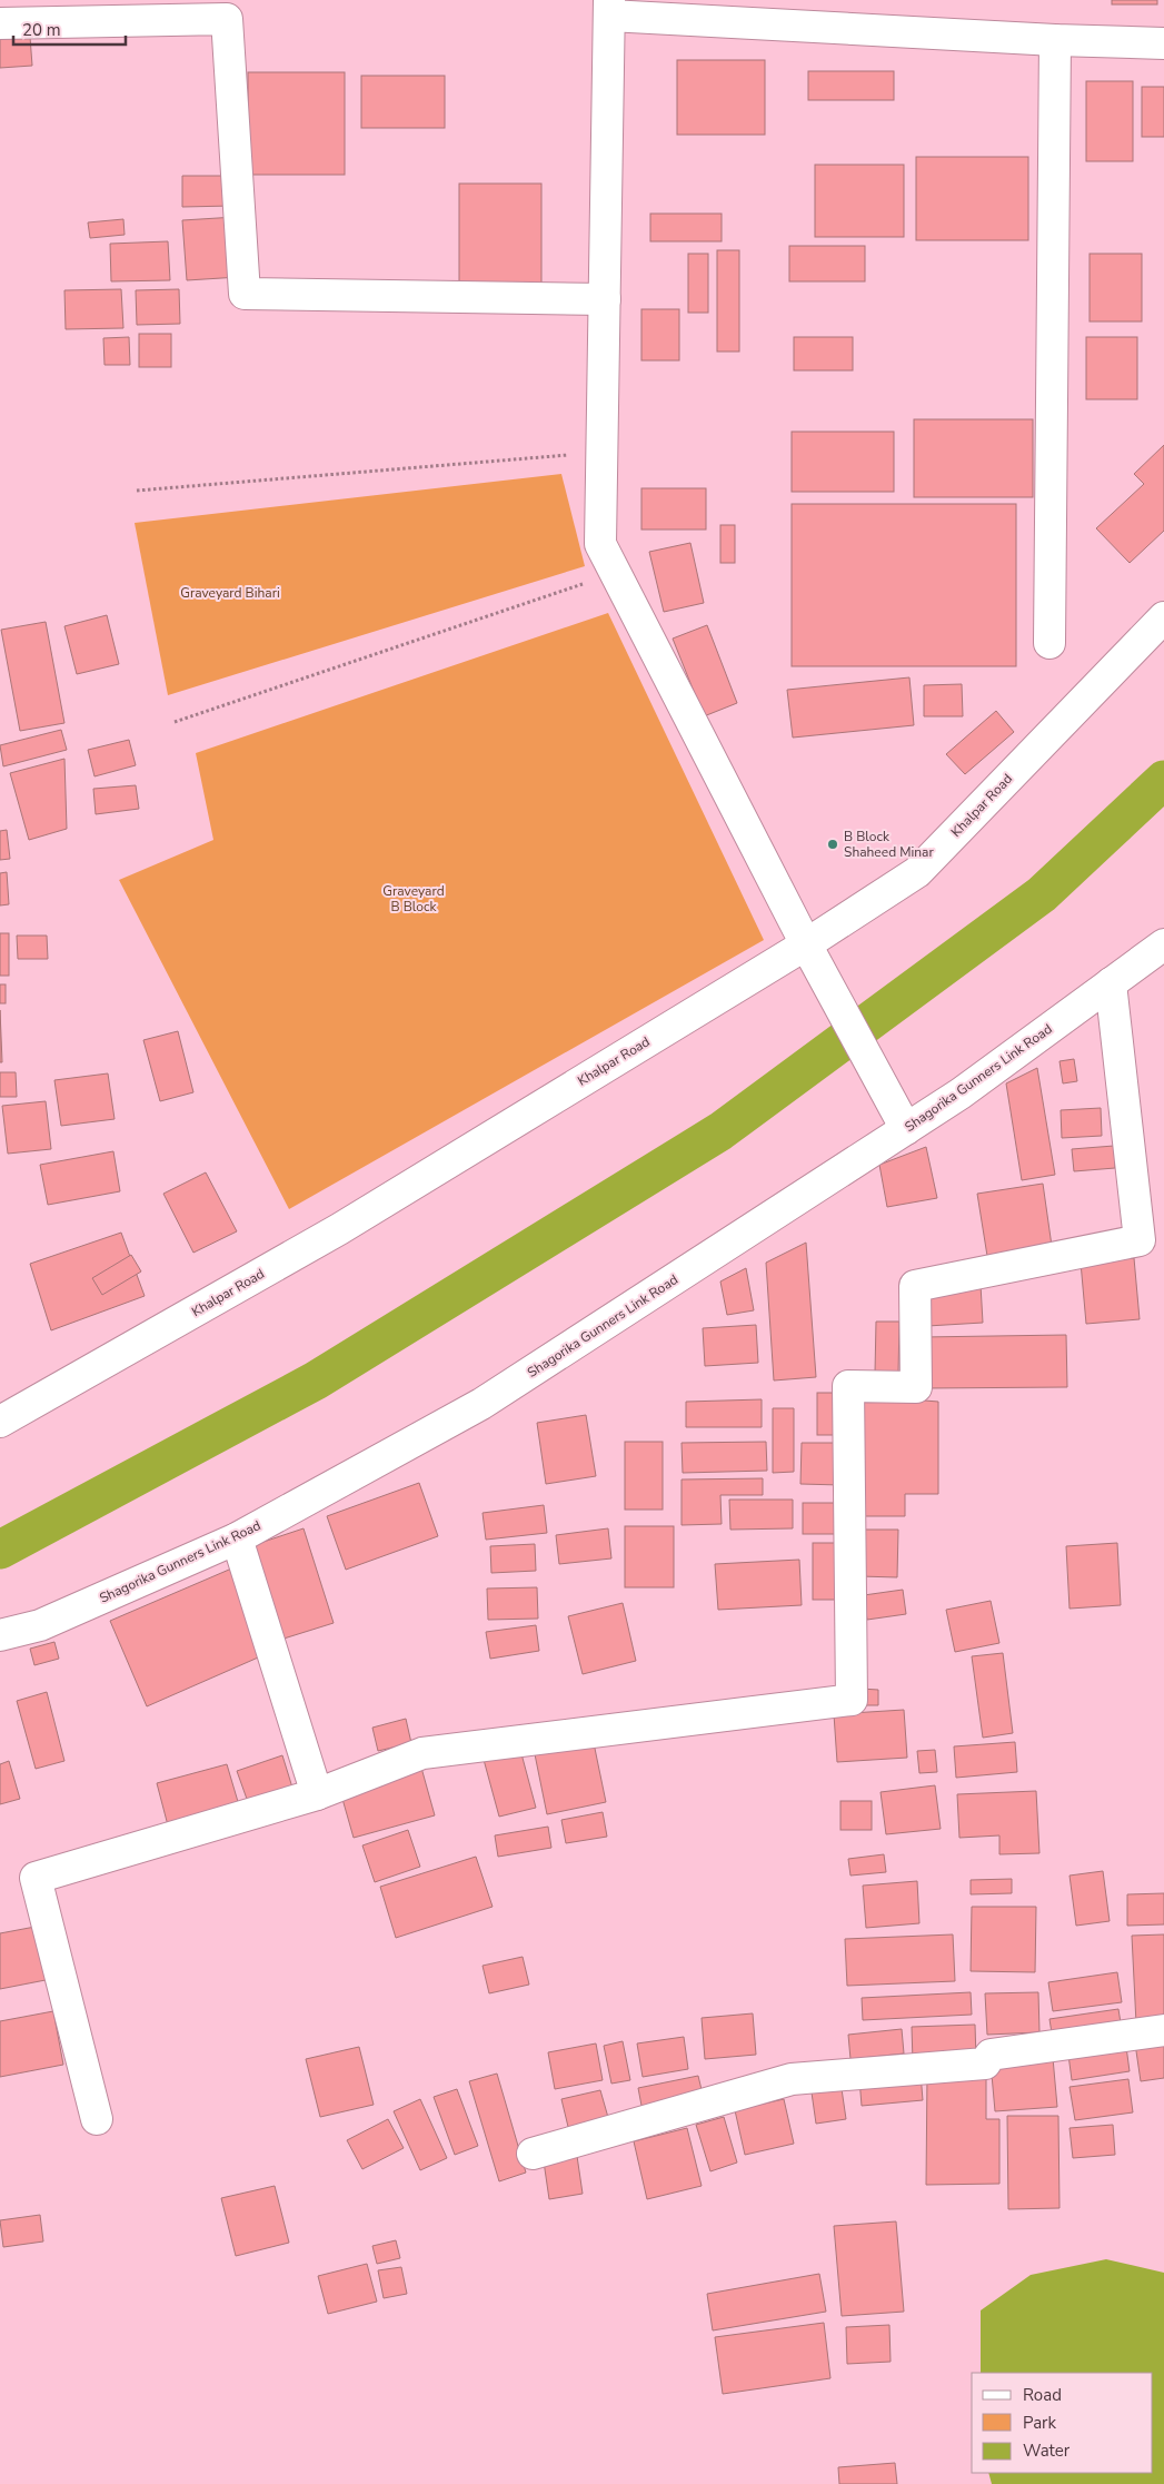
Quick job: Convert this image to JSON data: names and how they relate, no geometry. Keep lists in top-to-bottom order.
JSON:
{
  "streets": {
    "street": ["Khalpar Road", "Shagorika Gunners Link Road"]
  },
  "parks": ["Graveyard Bihari", "Graveyard B Block"],
  "places": ["B Block Shaheed Minar"],
  "legend": ["Road", "Park", "Water"],
  "scale_bar": "20 m"
}
